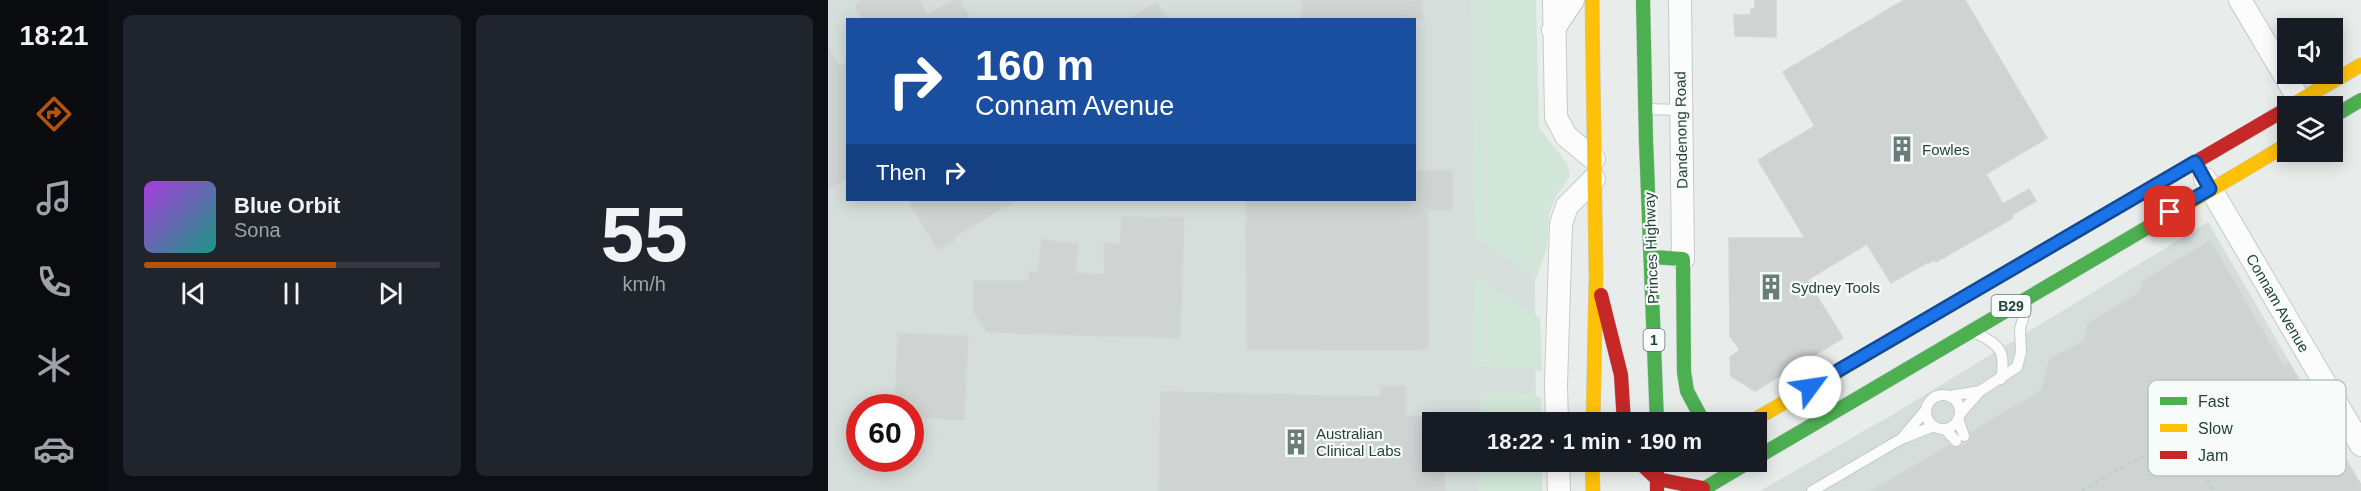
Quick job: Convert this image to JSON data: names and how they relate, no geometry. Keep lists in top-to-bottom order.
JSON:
{
  "streets": {
    "main road": ["Princes Highway", "B29", "1"],
    "street": ["Dandenong Road", "Connam Avenue"]
  },
  "crossings": [
    ["Connam Avenue", "B29"]
  ],
  "places": {
    "building": ["Fowles", "Sydney Tools", "Australian Clinical Labs"]
  },
  "legend": ["Fast", "Slow", "Jam"],
  "page": {
    "tabs": "18:21",
    "tile": ["55", "km/h"],
    "turn": ["160 m", "Connam Avenue"],
    "then": "Then",
    "song": ["Blue Orbit", "Sona"],
    "limit": "60",
    "trip": "18:22 · 1 min · 190 m"
  }
}
